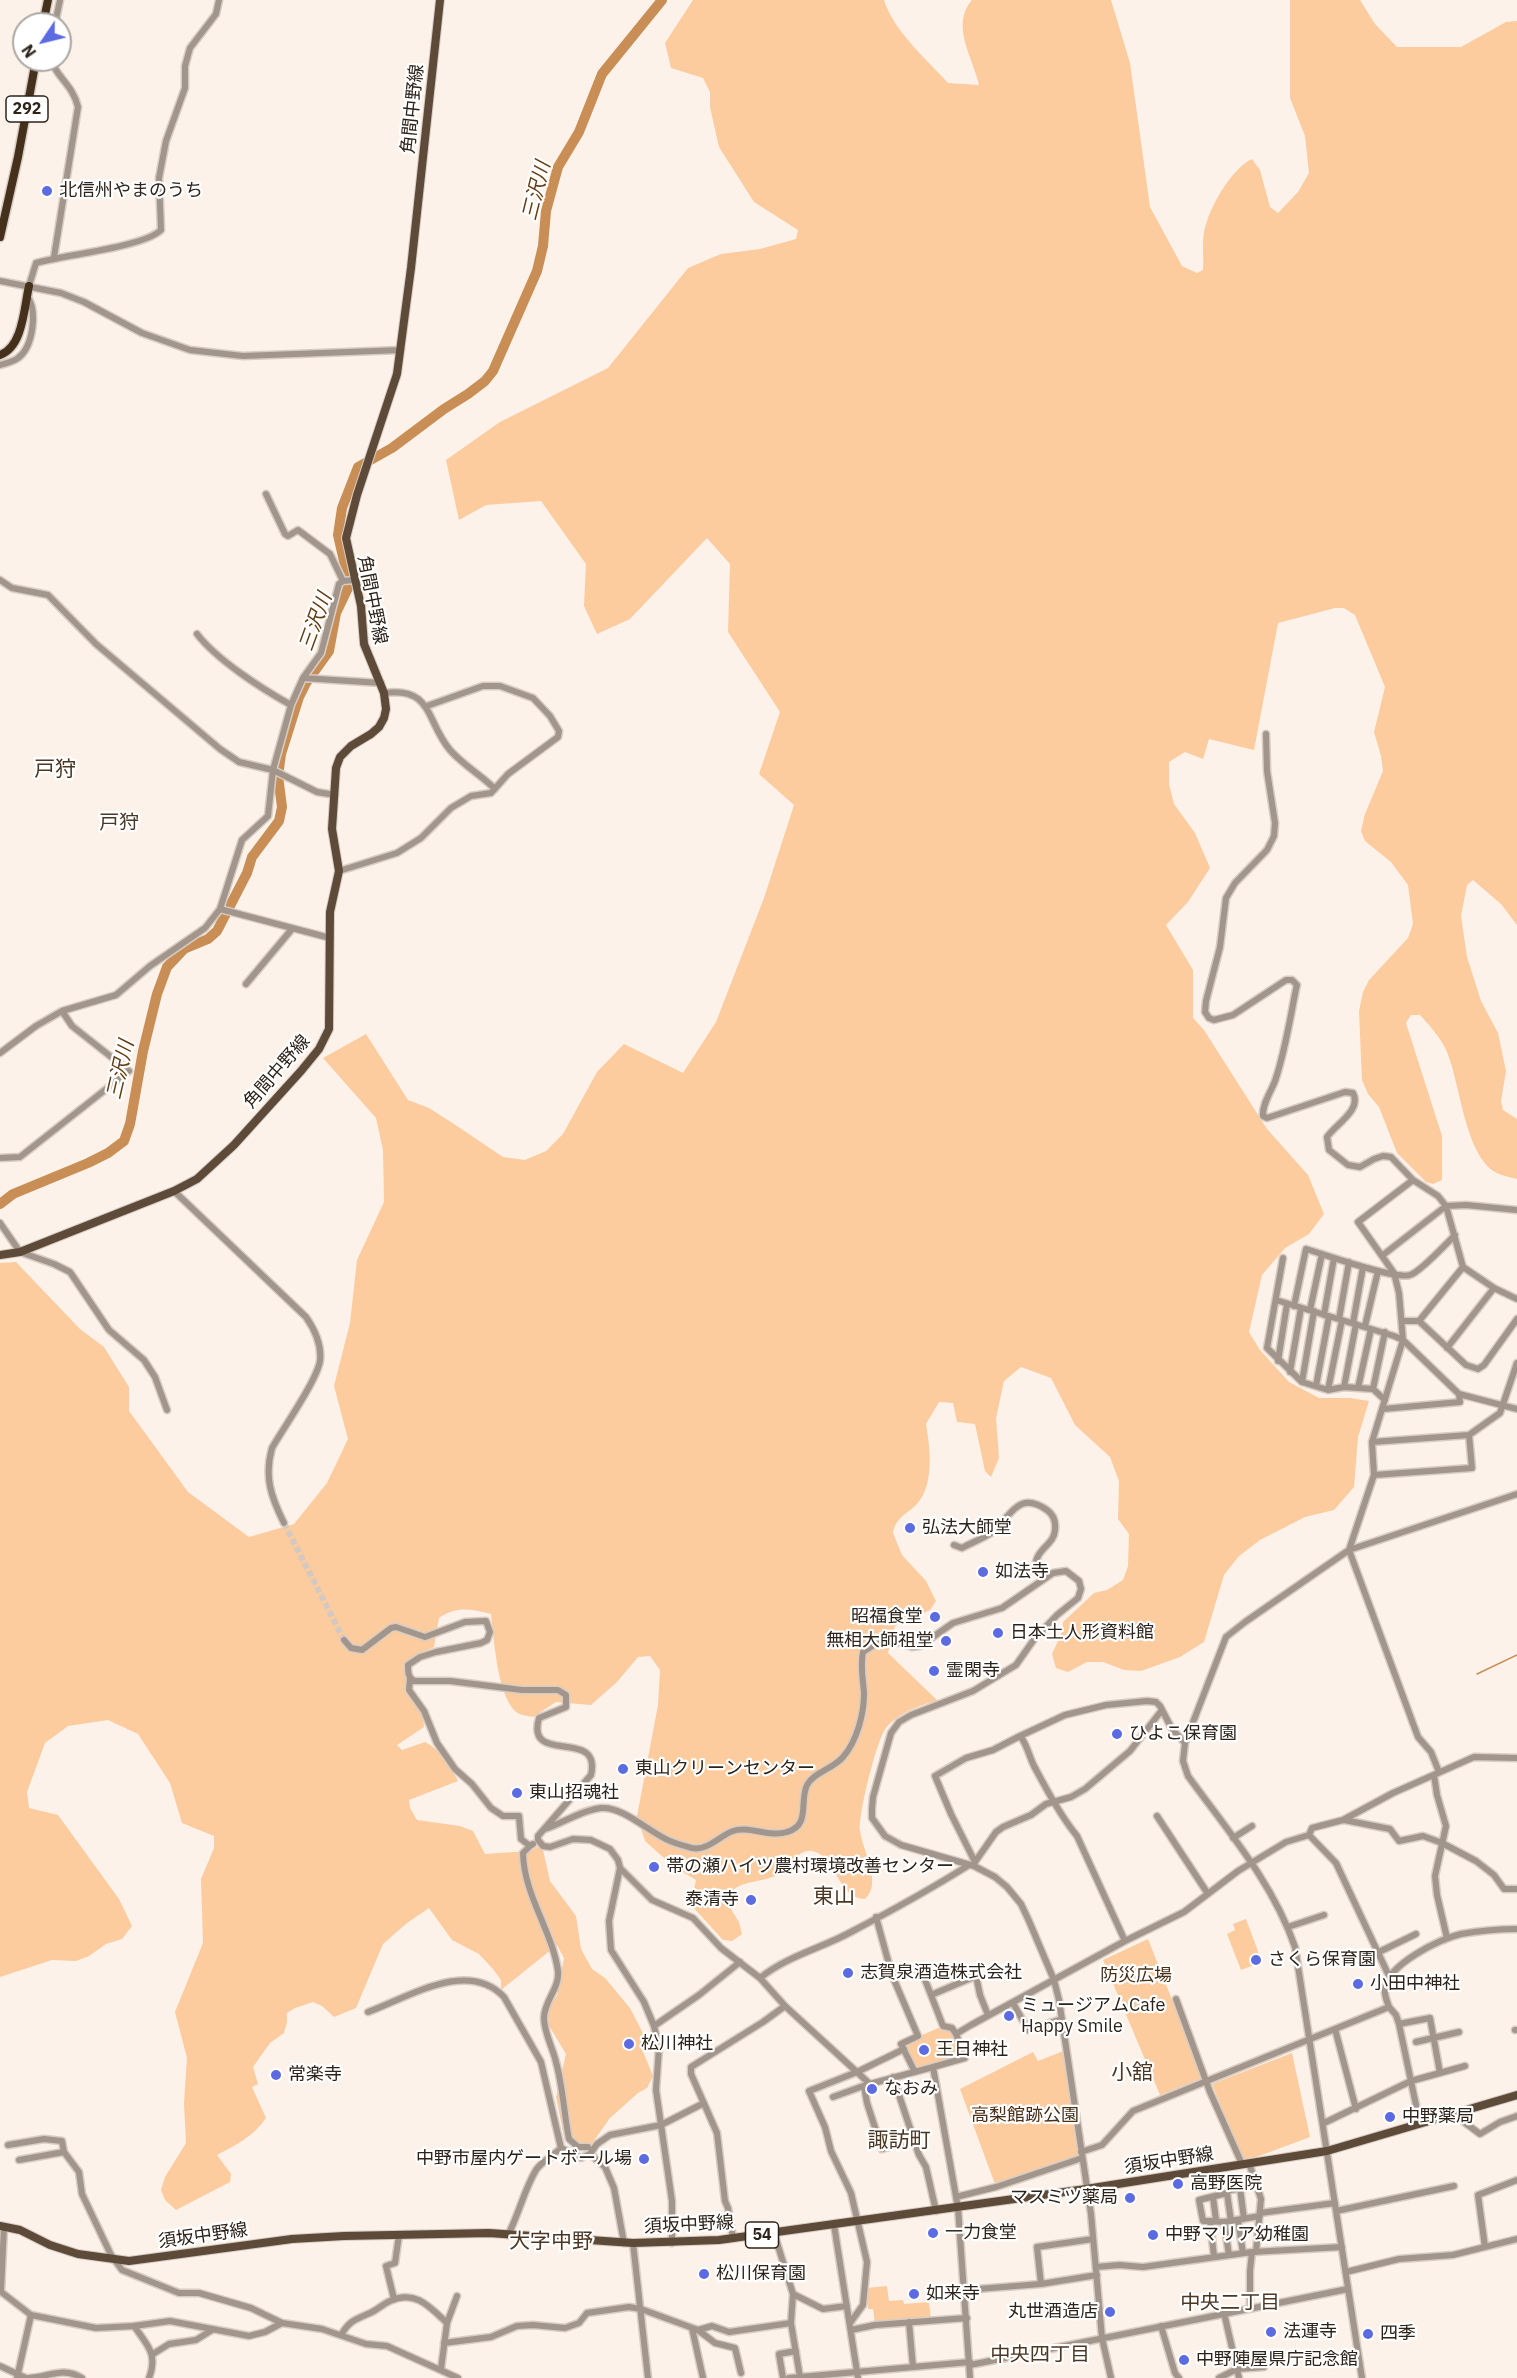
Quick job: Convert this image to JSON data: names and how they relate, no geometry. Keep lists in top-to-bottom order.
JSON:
{
  "streets": {
    "highway": ["292"],
    "main road": ["角間中野線", "須坂中野線", "54"]
  },
  "districts": [
    "戸狩",
    "戸狩",
    "東山",
    "小舘",
    "諏訪町",
    "大字中野",
    "中央二丁目",
    "中央四丁目"
  ],
  "water": ["三沢川"],
  "parks": ["防災広場", "高梨館跡公園"],
  "places": [
    "北信州やまのうち",
    "弘法大師堂",
    "如法寺",
    "昭福食堂",
    "日本土人形資料館",
    "無相大師祖堂",
    "霊閑寺",
    "ひよこ保育園",
    "東山クリーンセンター",
    "東山招魂社",
    "帯の瀬ハイツ農村環境改善センター",
    "泰清寺",
    "さくら保育園",
    "志賀泉酒造株式会社",
    "小田中神社",
    "ミュージアムCafe Happy Smile",
    "松川神社",
    "王日神社",
    "常楽寺",
    "なおみ",
    "中野薬局",
    "中野市屋内ゲートボール場",
    "高野医院",
    "マスミツ薬局",
    "一力食堂",
    "中野マリア幼稚園",
    "松川保育園",
    "如来寺",
    "丸世酒造店",
    "法運寺",
    "四季",
    "中野陣屋県庁記念館"
  ],
  "north": "bottom left"
}
